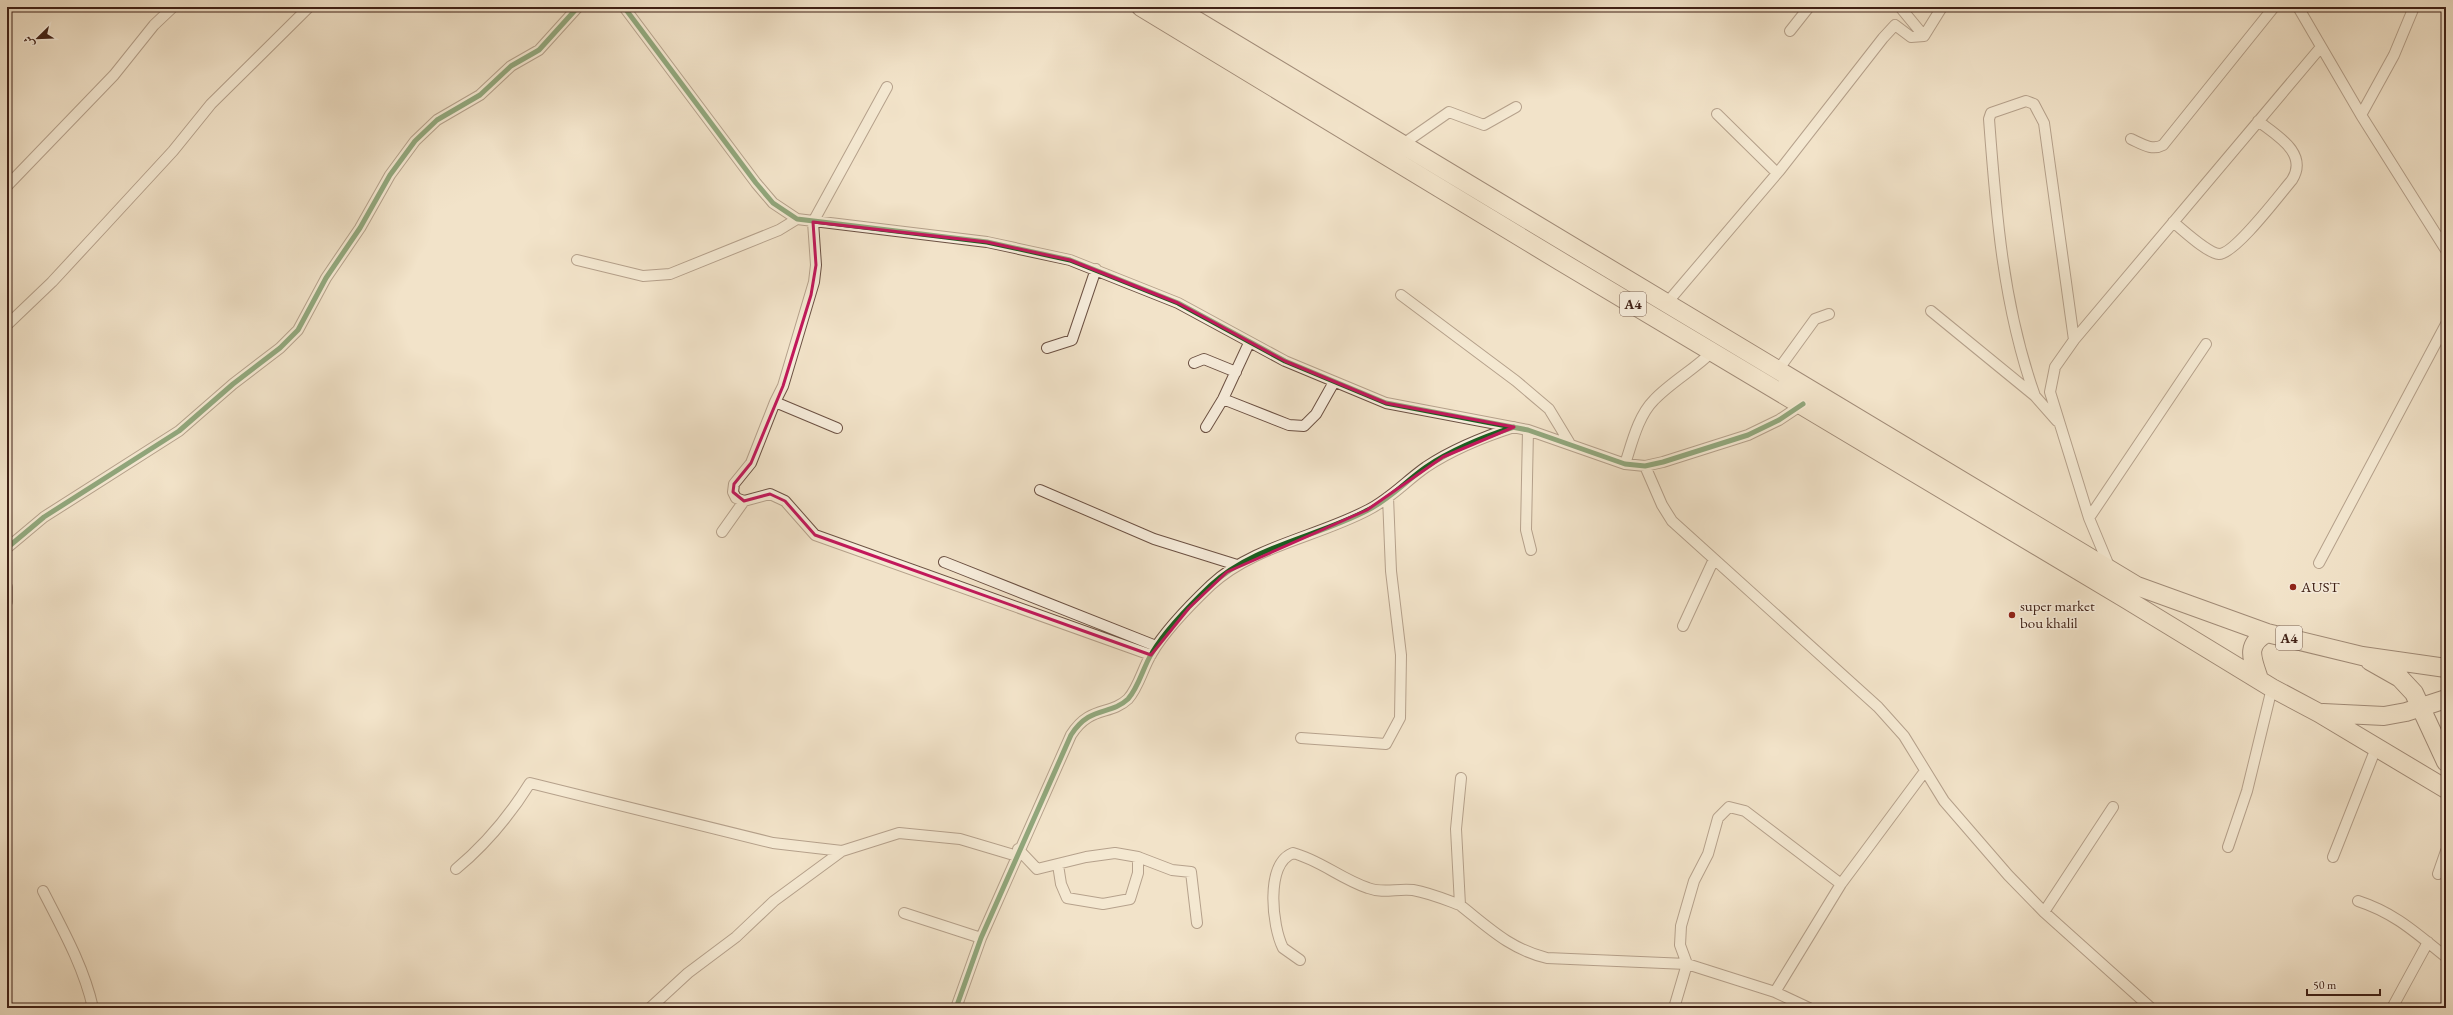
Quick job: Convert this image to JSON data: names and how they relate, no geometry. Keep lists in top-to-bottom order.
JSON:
{
  "streets": {
    "highway": ["A4"]
  },
  "places": ["AUST", "super market bou khalil"],
  "scale_bar": "50 m",
  "north": "bottom left"
}
